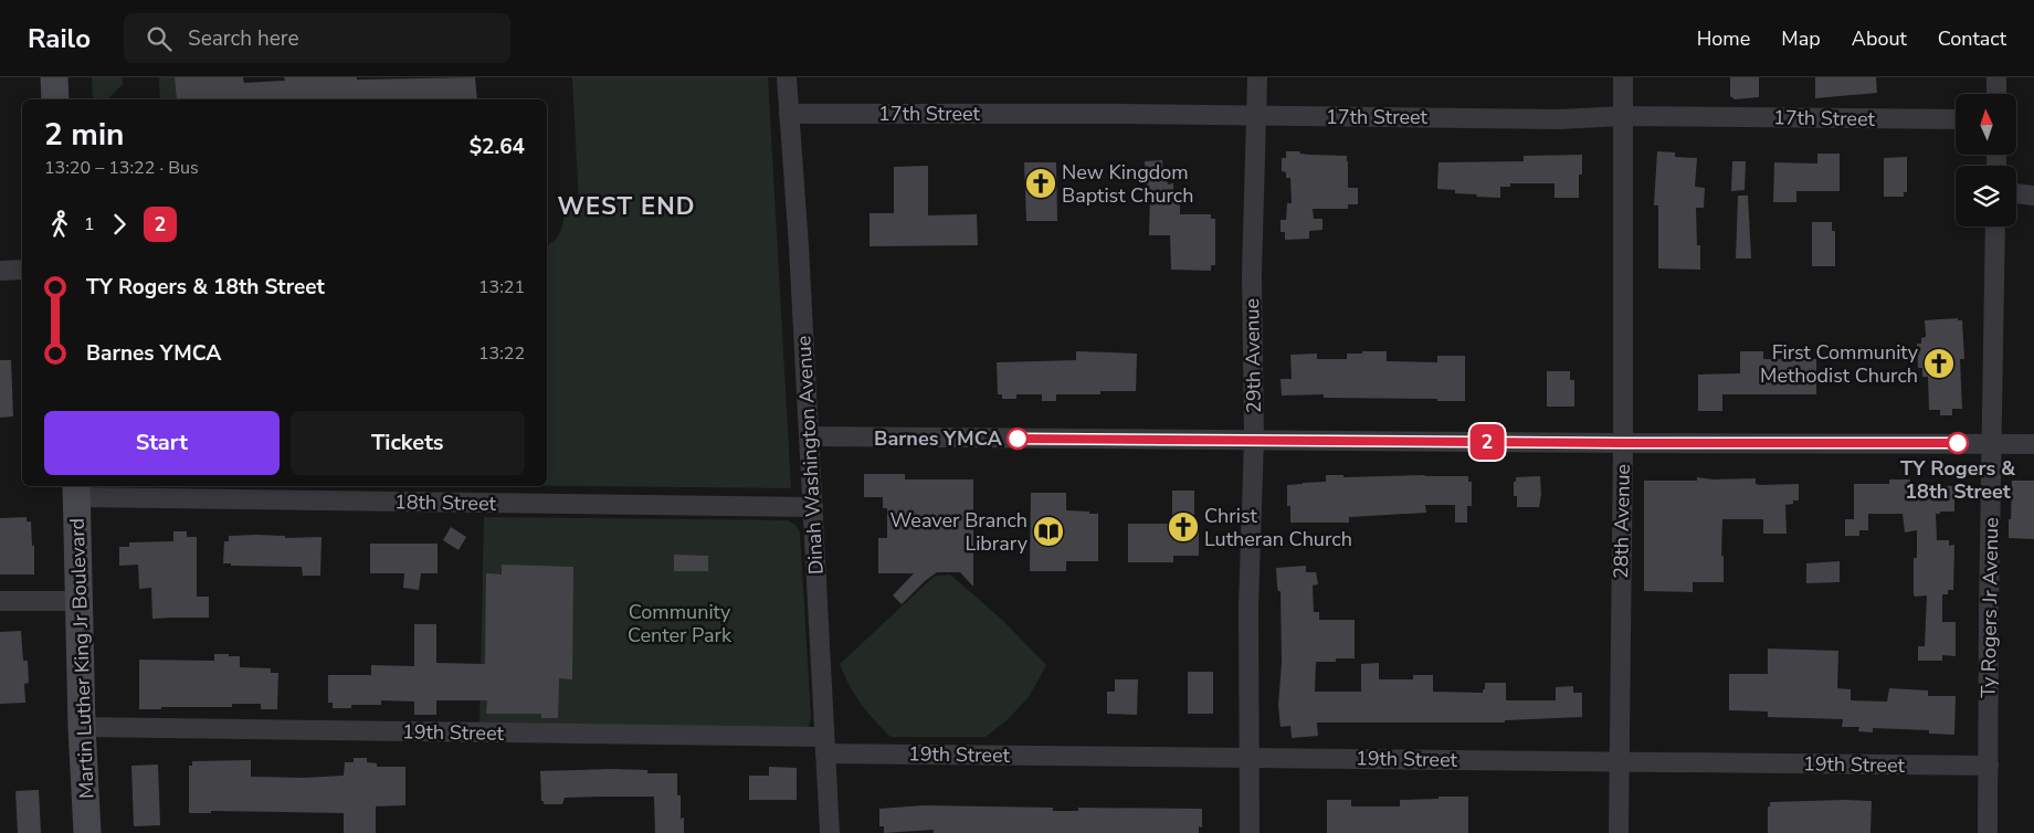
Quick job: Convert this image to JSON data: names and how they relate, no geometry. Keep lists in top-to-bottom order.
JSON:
{
  "streets": {
    "main road": ["Martin Luther King Jr Boulevard"],
    "street": [
      "17th Street",
      "29th Avenue",
      "Dinah Washington Avenue",
      "18th Street",
      "28th Avenue",
      "Ty Rogers Jr Avenue",
      "19th Street"
    ]
  },
  "crossings": [
    ["17th Street", "29th Avenue"],
    ["17th Street", "Dinah Washington Avenue"],
    ["17th Street", "28th Avenue"],
    ["29th Avenue", "19th Street"],
    ["Dinah Washington Avenue", "18th Street"],
    ["Dinah Washington Avenue", "19th Street"],
    ["18th Street", "Martin Luther King Jr Boulevard"],
    ["28th Avenue", "19th Street"],
    ["Ty Rogers Jr Avenue", "19th Street"],
    ["Martin Luther King Jr Boulevard", "19th Street"]
  ],
  "districts": ["WEST END"],
  "parks": ["Community Center Park"],
  "places": {
    "church": ["New Kingdom Baptist Church", "First Community Methodist Church", "Christ Lutheran Church"],
    "other": ["Barnes YMCA", "TY Rogers & 18th Street"],
    "library": ["Weaver Branch Library"]
  },
  "lines": ["bus line 2"],
  "north": "top",
  "page": {
    "header": "Railo",
    "search": "Search here",
    "nav": [
      "Home",
      "Map",
      "About",
      "Contact"
    ],
    "on_map": "2",
    "heading": ["2 min", "13:20 – 13:22 · Bus", "$2.64"],
    "legs": ["1", "2"],
    "list": [
      {
        "name": "TY Rogers & 18th Street",
        "value": "13:21"
      },
      {
        "name": "Barnes YMCA",
        "value": "13:22"
      }
    ],
    "buttons": ["Start", "Tickets"]
  }
}
